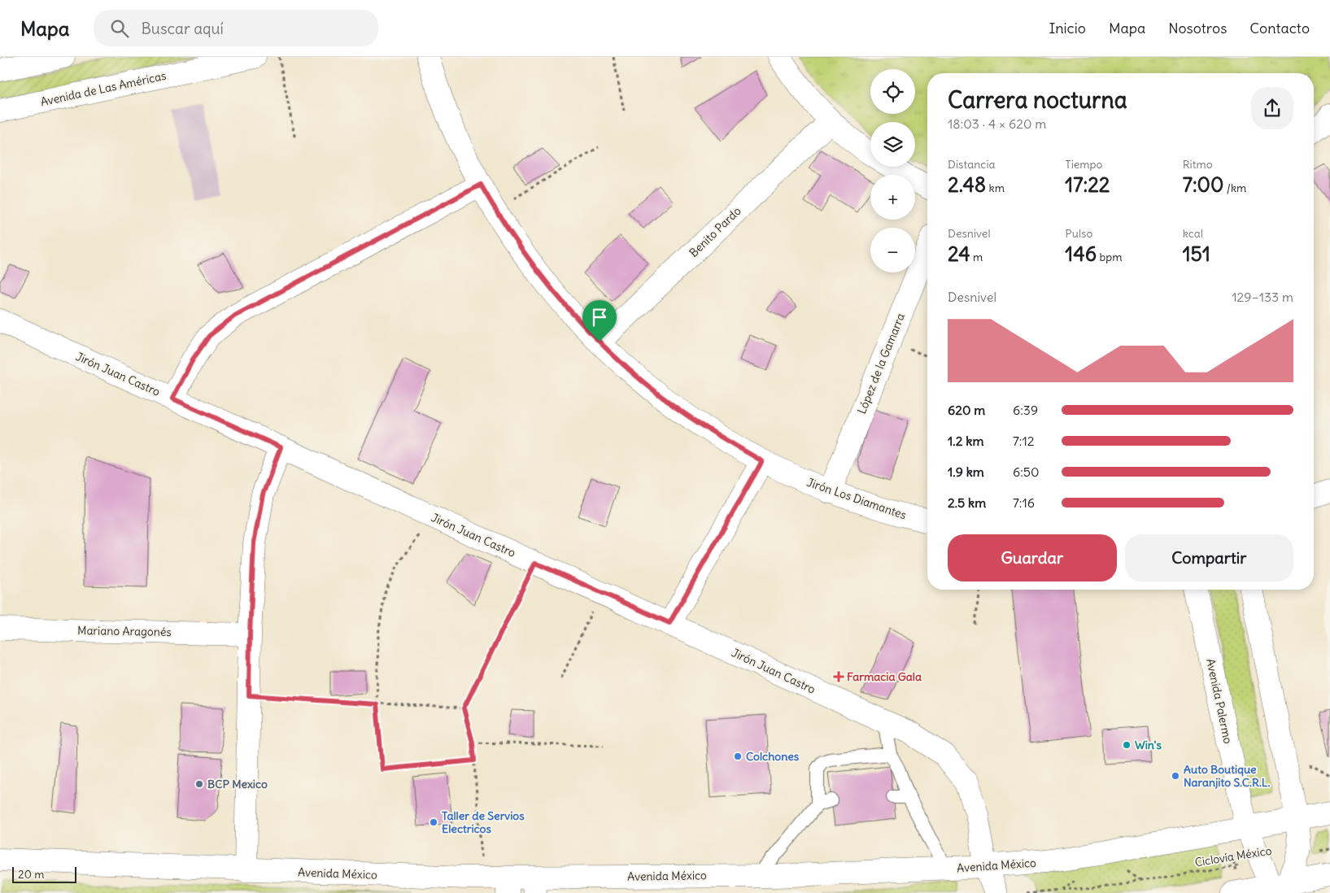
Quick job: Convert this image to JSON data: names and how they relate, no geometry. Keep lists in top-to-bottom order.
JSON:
{
  "streets": {
    "street": [
      "Avenida de Las Américas",
      "Benito Pardo",
      "López de la Gamarra",
      "Jirón Juan Castro",
      "Jirón Los Diamantes",
      "Mariano Aragonés",
      "Avenida Palermo",
      "Avenida México"
    ],
    "path": ["Ciclovía México"]
  },
  "crossings": [
    ["Benito Pardo", "Jirón Los Diamantes"],
    ["López de la Gamarra", "Jirón Los Diamantes"],
    ["Jirón Juan Castro", "Avenida México"],
    ["Avenida Palermo", "Ciclovía México"],
    ["Avenida Palermo", "Avenida México"]
  ],
  "places": {
    "health": ["Farmacia Gala"],
    "other": [
      "Win's",
      "Colchones",
      "Auto Boutique Naranjito S.C.R.L.",
      "BCP Mexico",
      "Taller de Servios Electricos"
    ]
  },
  "scale_bar": "20 m",
  "page": {
    "header": "Mapa",
    "search": "Buscar aquí",
    "nav": [
      "Inicio",
      "Mapa",
      "Nosotros",
      "Contacto"
    ],
    "map_buttons": ["+", "−"],
    "heading": ["Carrera nocturna", "18:03 · 4 × 620 m"],
    "stats": [
      ["Distancia", "2.48 km"],
      ["Tiempo", "17:22"],
      ["Ritmo", "7:00 /km"],
      ["Desnivel", "24 m"],
      ["Pulso", "146 bpm"],
      ["kcal", "151"]
    ],
    "chart": ["Desnivel", "129–133 m"],
    "list": [
      {
        "name": "620 m",
        "note": "6:39"
      },
      {
        "name": "1.2 km",
        "note": "7:12"
      },
      {
        "name": "1.9 km",
        "note": "6:50"
      },
      {
        "name": "2.5 km",
        "note": "7:16"
      }
    ],
    "buttons": ["Guardar", "Compartir"],
    "scale": "20 m"
  }
}
